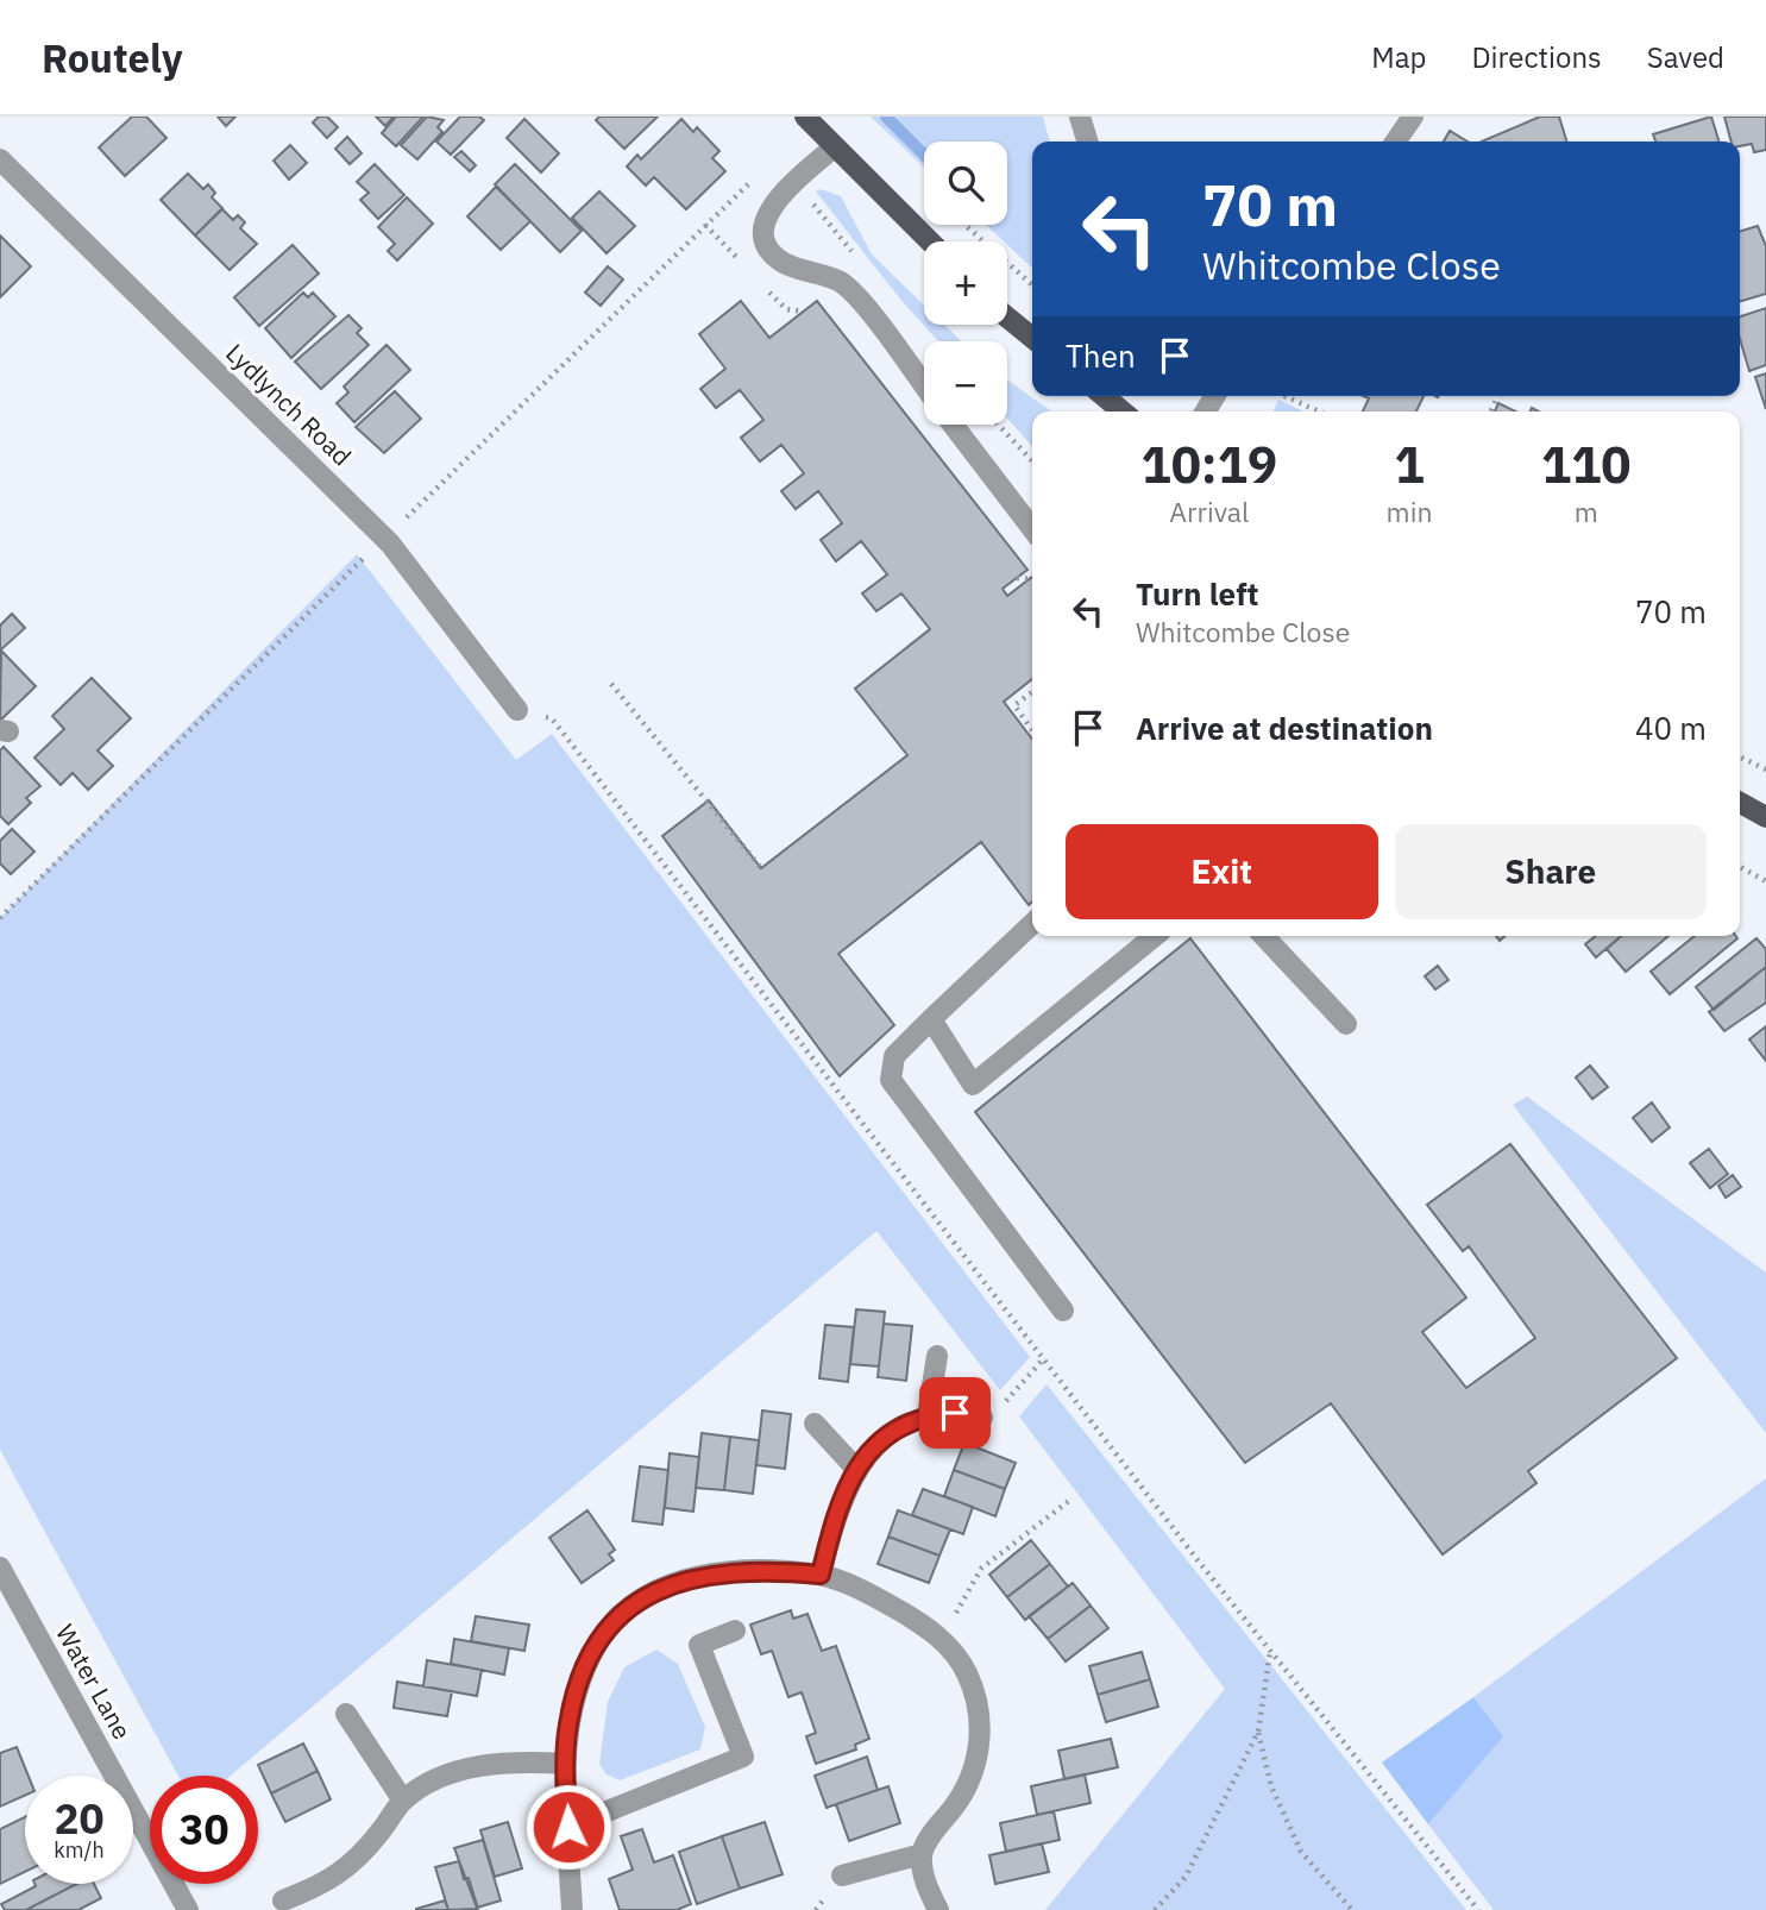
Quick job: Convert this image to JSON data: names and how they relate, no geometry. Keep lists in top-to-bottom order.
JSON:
{
  "streets": {
    "street": ["Lydlynch Road", "Water Lane"]
  },
  "page": {
    "header": "Routely",
    "nav": ["Map", "Directions", "Saved"],
    "map_buttons": ["+", "−"],
    "turn": ["70 m", "Whitcombe Close"],
    "then": "Then",
    "eta": [
      "10:19",
      "Arrival",
      "1",
      "min",
      "110",
      "m"
    ],
    "list": [
      {
        "name": "Turn left",
        "note": "Whitcombe Close",
        "value": "70 m"
      },
      {
        "name": "Arrive at destination",
        "value": "40 m"
      }
    ],
    "buttons": ["Exit", "Share"],
    "speed": "20 km/h",
    "limit": "30"
  }
}
